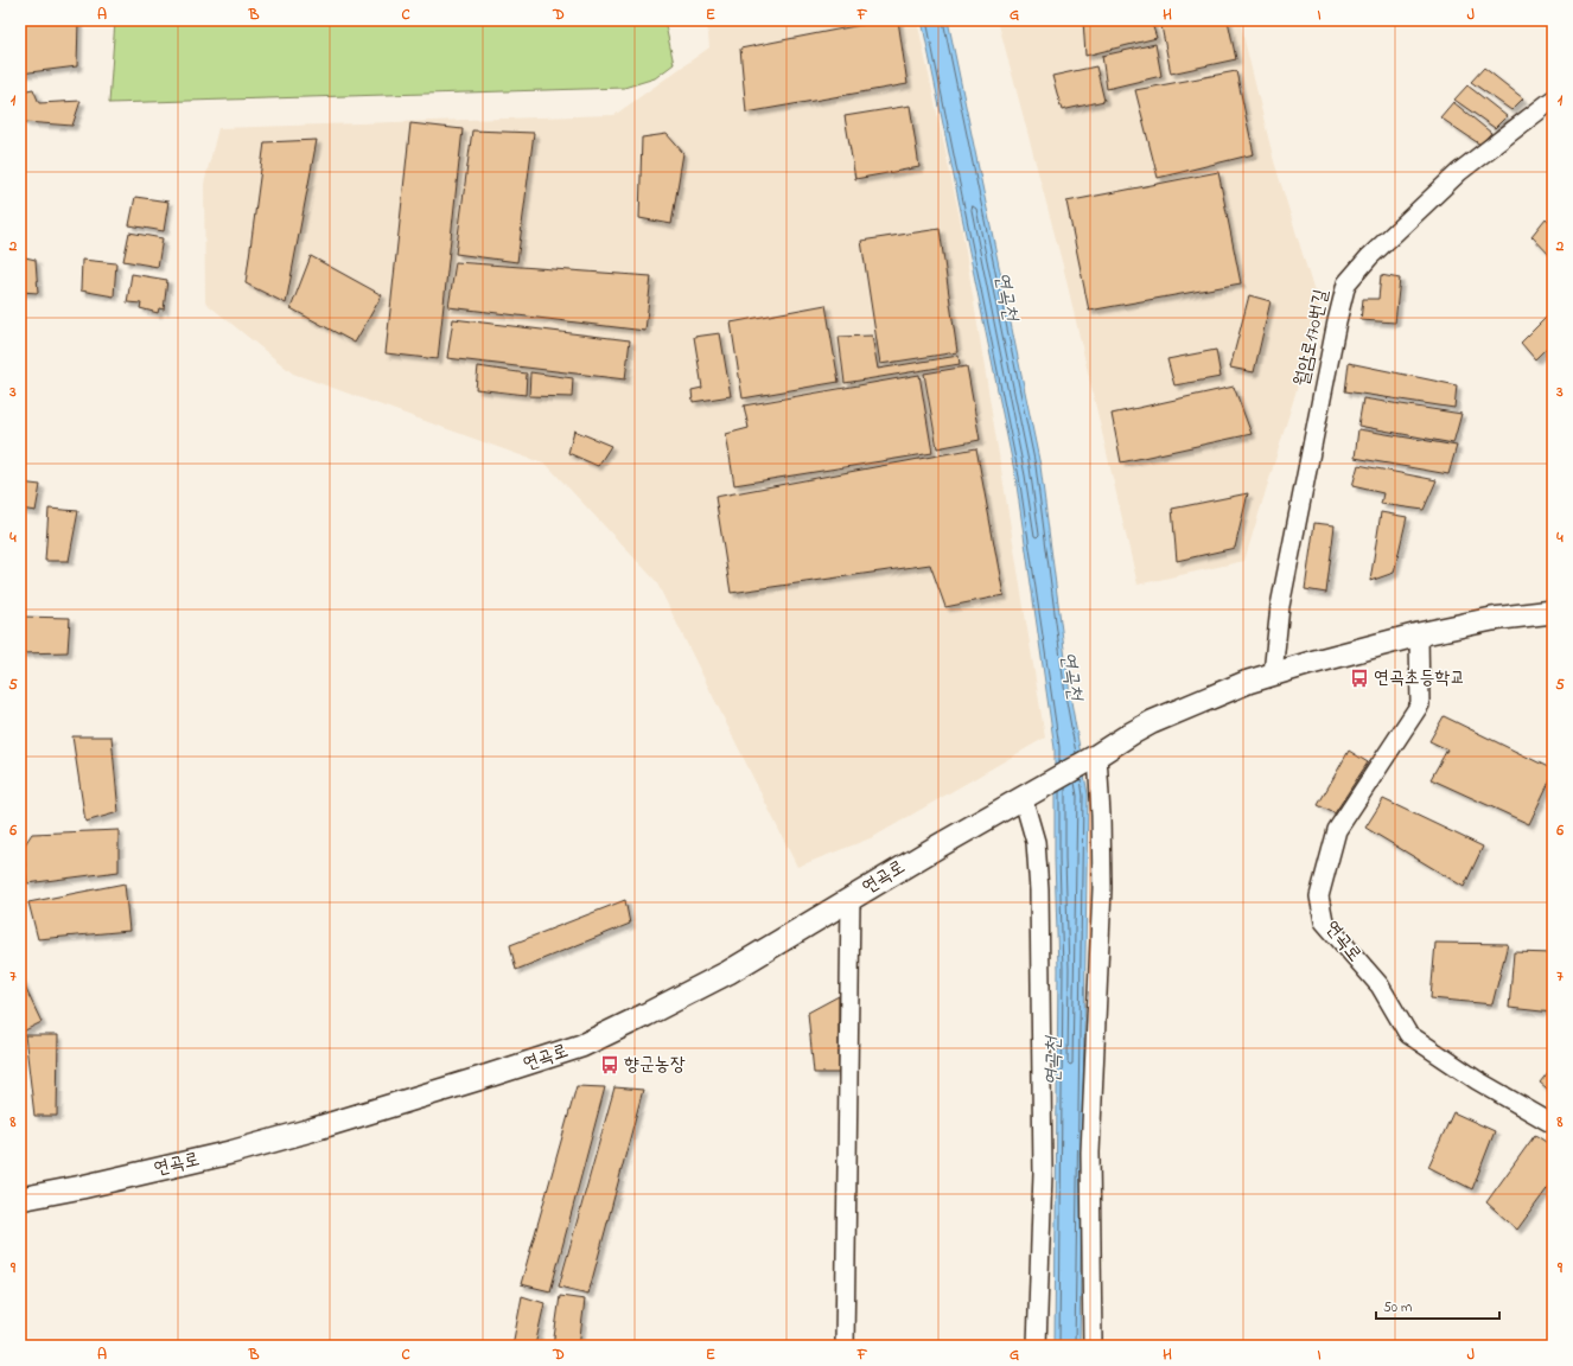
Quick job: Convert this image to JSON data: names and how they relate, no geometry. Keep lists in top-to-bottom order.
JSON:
{
  "streets": {
    "street": ["월암로170번길", "연곡로"]
  },
  "water": ["연곡천"],
  "places": {
    "bus stop": ["연곡초등학교", "향군농장"]
  },
  "scale_bar": "50 m",
  "grid": {
    "columns": [
      "A",
      "B",
      "C",
      "D",
      "E",
      "F",
      "G",
      "H",
      "I",
      "J"
    ],
    "rows": [
      "1",
      "2",
      "3",
      "4",
      "5",
      "6",
      "7",
      "8",
      "9"
    ]
  }
}
